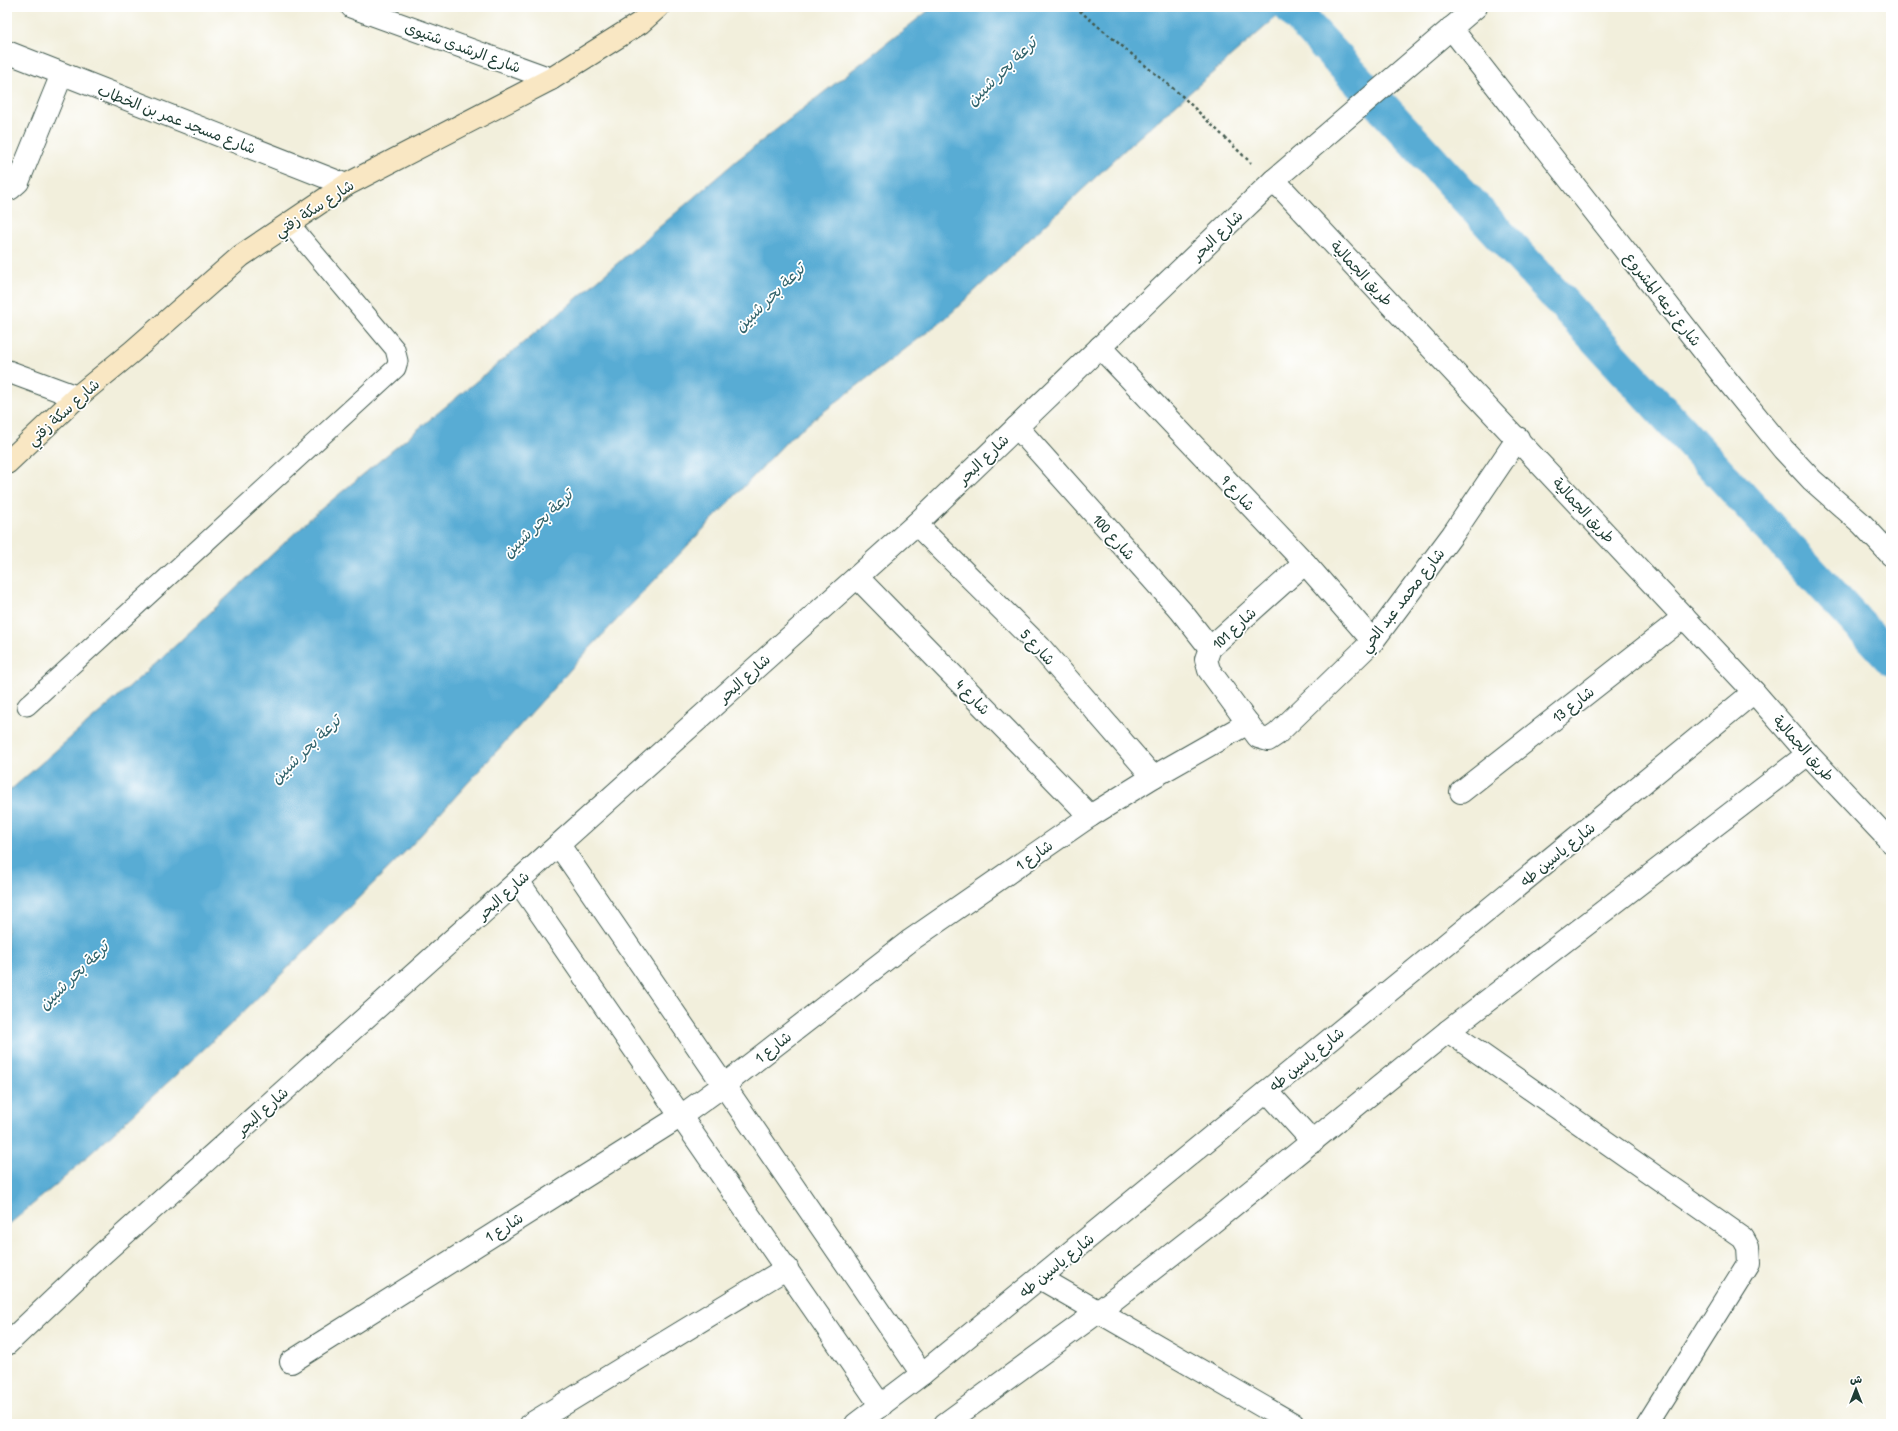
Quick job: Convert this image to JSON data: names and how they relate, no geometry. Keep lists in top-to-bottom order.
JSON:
{
  "streets": {
    "main road": ["شارع سكة زفتي"],
    "street": [
      "شارع الرشدى شتيوى",
      "شارع مسجد عمر بن الخطاب",
      "شارع البحر",
      "طريق الجمالية",
      "شارع ترعه المشروع",
      "شارع 9",
      "شارع 100",
      "شارع محمد عبد الحي",
      "شارع 101",
      "شارع 5",
      "شارع 4",
      "شارع 13",
      "شارع ياسين طه",
      "شارع 1"
    ]
  },
  "crossings": [
    ["شارع الرشدى شتيوى", "شارع سكة زفتي"],
    ["شارع مسجد عمر بن الخطاب", "شارع سكة زفتي"],
    ["شارع البحر", "طريق الجمالية"],
    ["شارع البحر", "شارع ترعه المشروع"],
    ["شارع البحر", "شارع 9"],
    ["شارع البحر", "شارع 100"],
    ["شارع البحر", "شارع 5"],
    ["شارع البحر", "شارع 4"],
    ["طريق الجمالية", "شارع محمد عبد الحي"],
    ["طريق الجمالية", "شارع 13"],
    ["طريق الجمالية", "شارع ياسين طه"],
    ["شارع 9", "شارع محمد عبد الحي"],
    ["شارع 9", "شارع 101"],
    ["شارع 100", "شارع 101"],
    ["شارع محمد عبد الحي", "شارع 101"],
    ["شارع محمد عبد الحي", "شارع 1"],
    ["شارع 101", "شارع 1"],
    ["شارع 5", "شارع 1"],
    ["شارع 4", "شارع 1"]
  ],
  "water": ["ترعة بحر شبين"],
  "north": "top"
}
